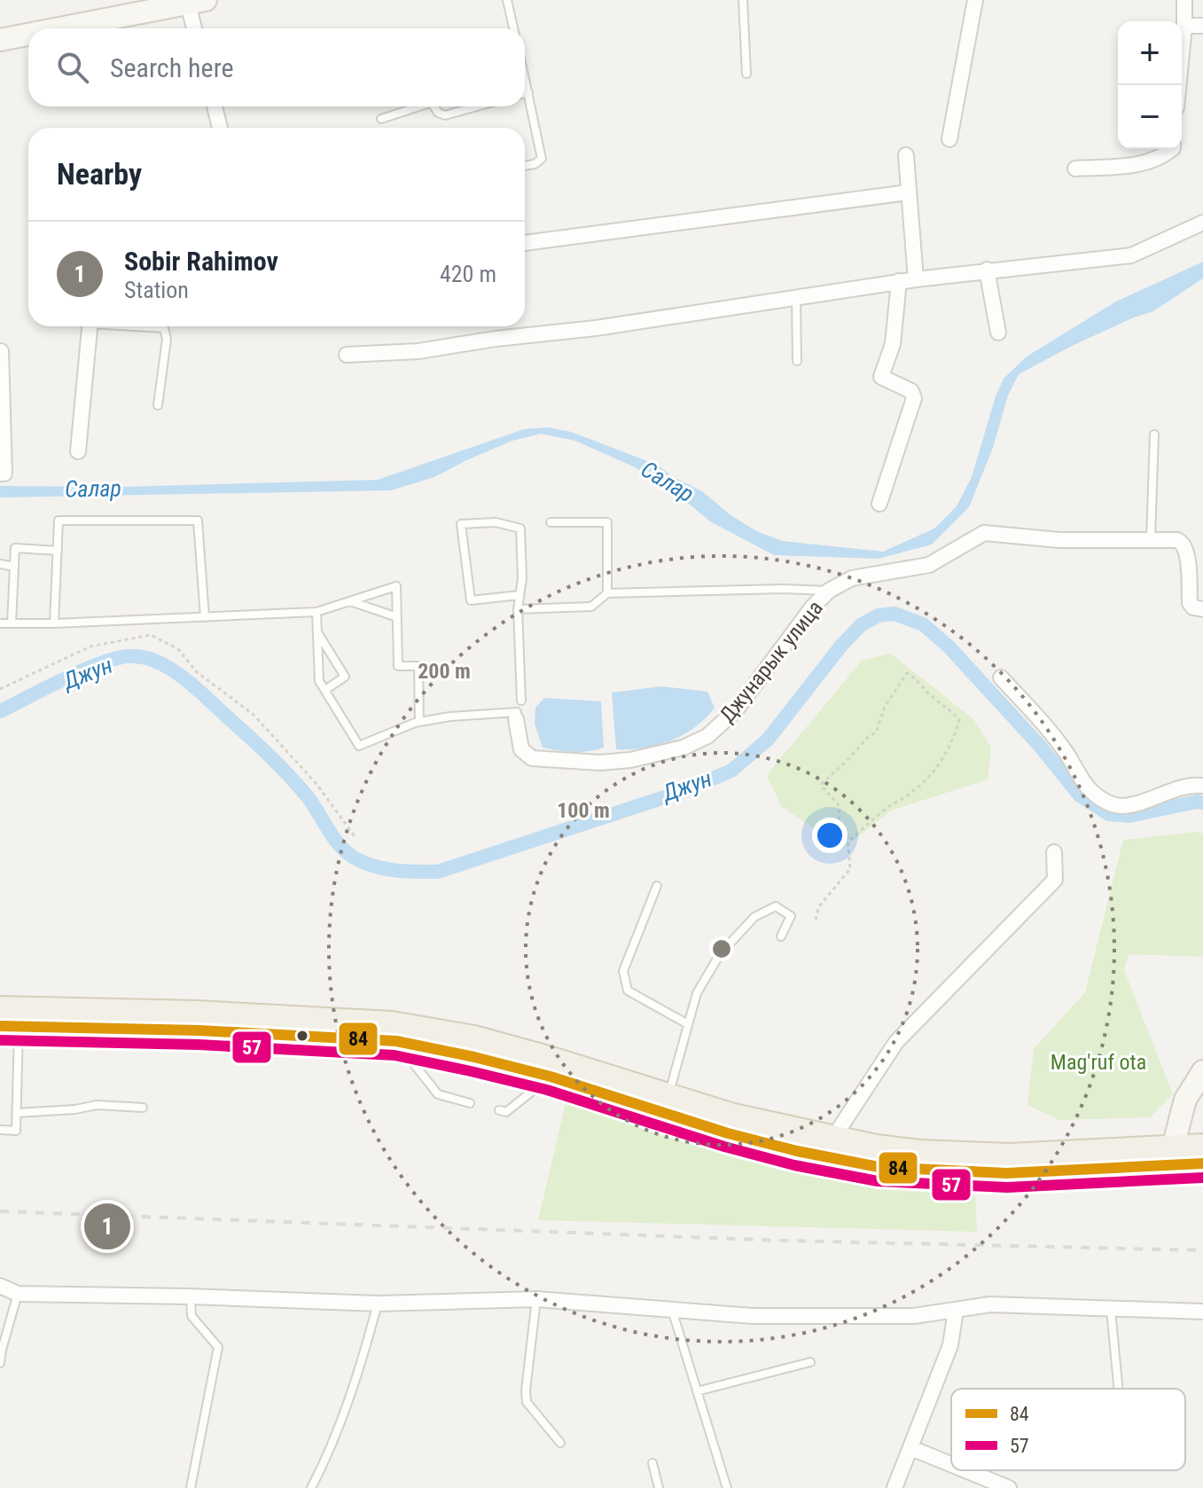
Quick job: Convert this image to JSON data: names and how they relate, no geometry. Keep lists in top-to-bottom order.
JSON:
{
  "streets": {
    "street": ["Джунарык улица"]
  },
  "water": ["Салар", "Джун"],
  "parks": ["Mag'ruf ota"],
  "lines": ["transit line 84", "transit line 57"],
  "legend": ["84", "57"],
  "page": {
    "map_buttons": ["+", "−"],
    "search": "Search here",
    "heading": "Nearby",
    "list": [
      {
        "mark": "1",
        "name": "Sobir Rahimov",
        "note": "Station",
        "value": "420 m"
      }
    ],
    "pins": "1"
  },
  "rings": ["200 m", "100 m"]
}
